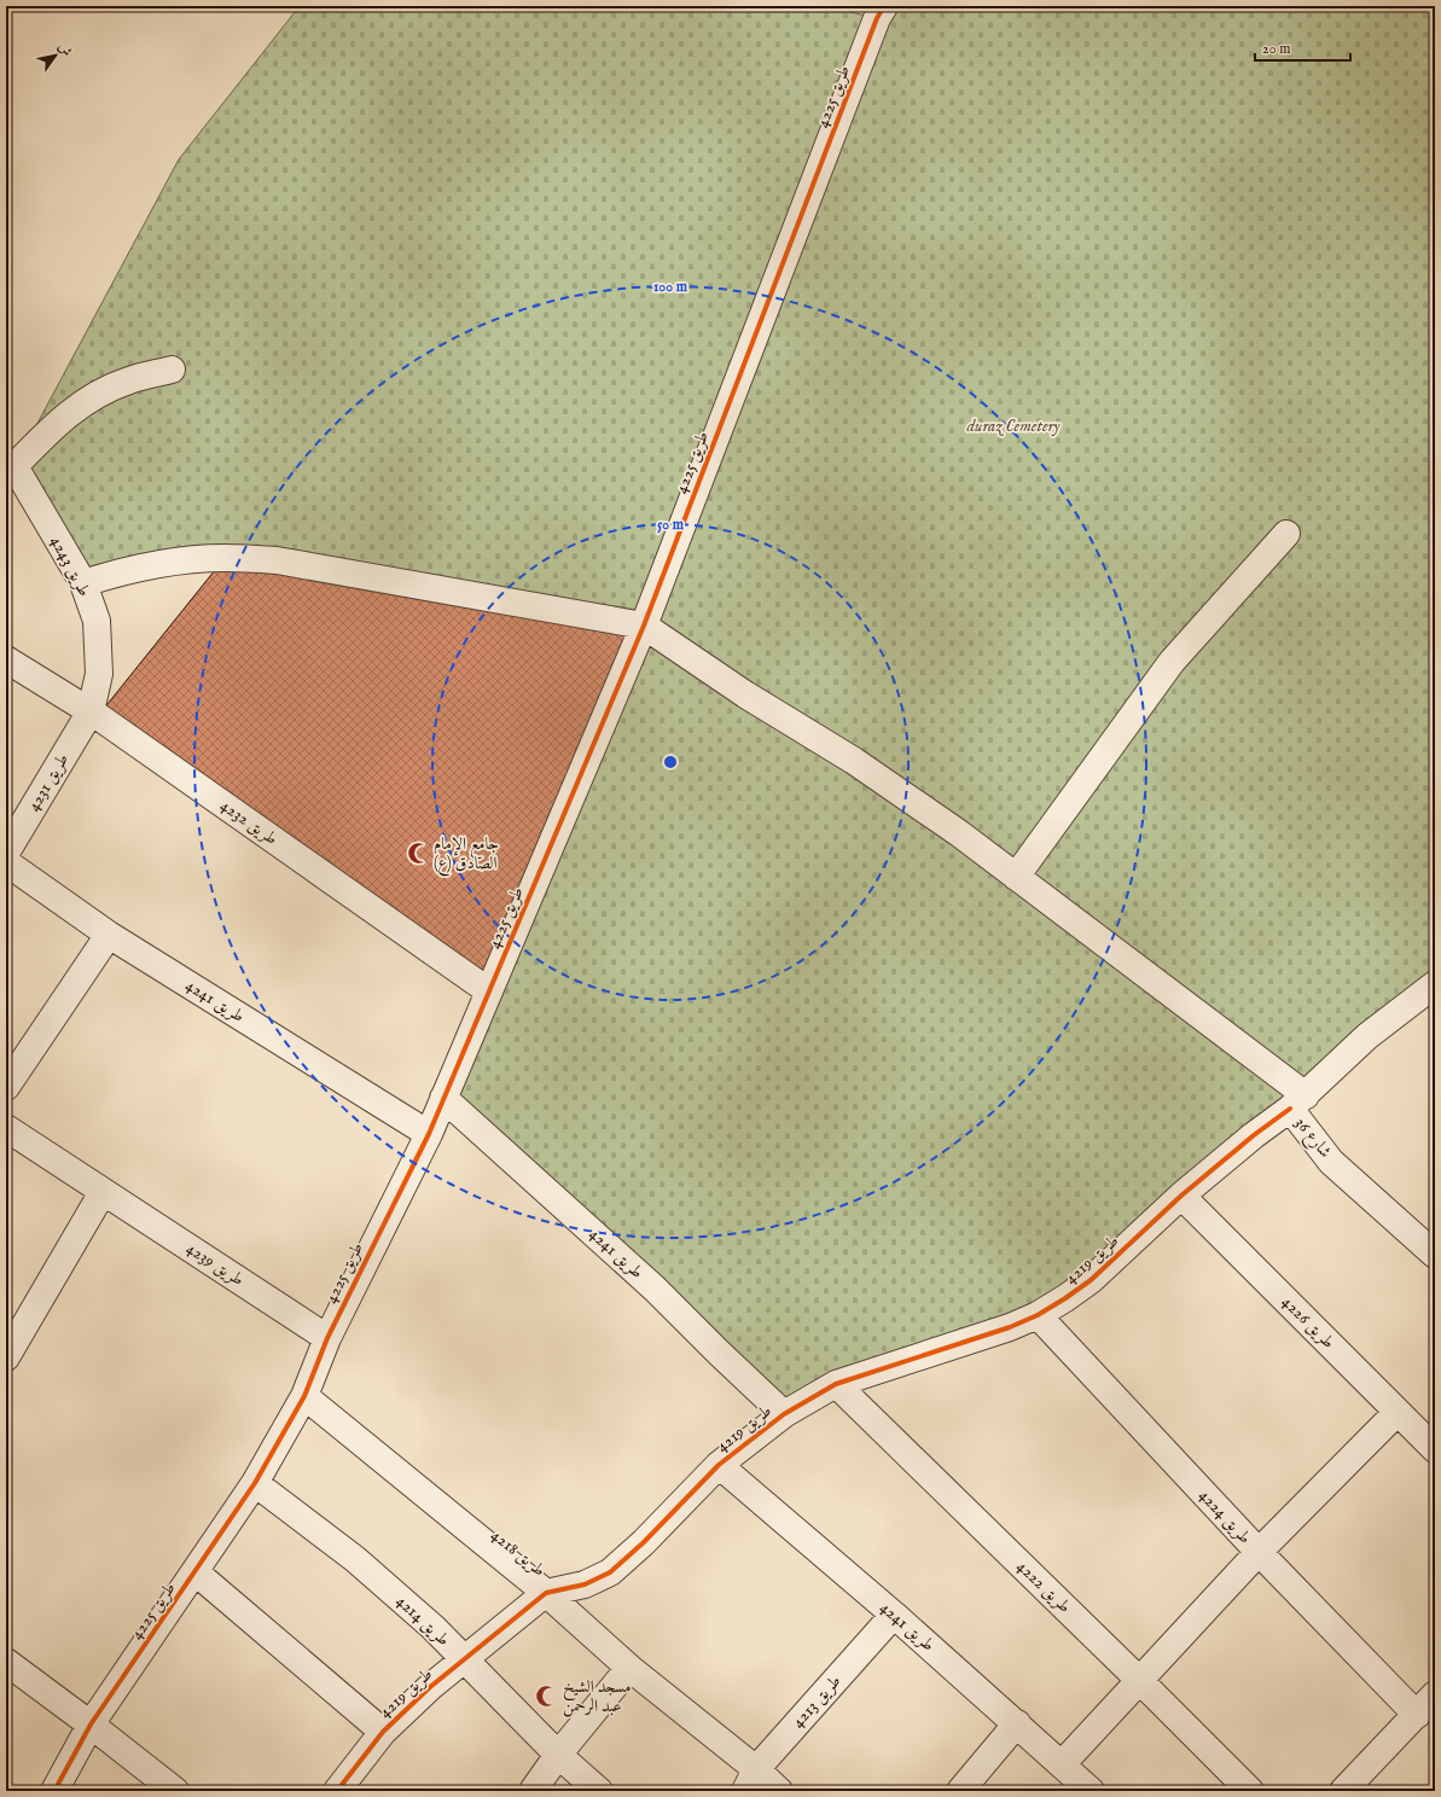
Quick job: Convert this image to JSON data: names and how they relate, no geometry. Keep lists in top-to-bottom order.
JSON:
{
  "streets": {
    "street": [
      "طريق 4225",
      "طريق 4243",
      "طريق 4231",
      "طريق 4232",
      "طريق 4241",
      "شارع 36",
      "طريق 4219",
      "طريق 4239",
      "طريق 4226",
      "طريق 4224",
      "طريق 4218",
      "طريق 4222",
      "طريق 4214",
      "طريق 4213"
    ]
  },
  "crossings": [
    ["طريق 4225", "طريق 4232"],
    ["طريق 4225", "طريق 4241"],
    ["طريق 4225", "طريق 4239"],
    ["طريق 4225", "طريق 4218"],
    ["طريق 4225", "طريق 4214"],
    ["طريق 4243", "طريق 4231"],
    ["طريق 4243", "طريق 4232"],
    ["طريق 4231", "طريق 4232"],
    ["طريق 4241", "طريق 4219"],
    ["طريق 4241", "طريق 4213"],
    ["شارع 36", "طريق 4219"],
    ["طريق 4219", "طريق 4226"],
    ["طريق 4219", "طريق 4224"],
    ["طريق 4219", "طريق 4218"],
    ["طريق 4219", "طريق 4222"],
    ["طريق 4219", "طريق 4214"],
    ["طريق 4218", "طريق 4213"]
  ],
  "parks": ["duraz Cemetery"],
  "places": {
    "mosque": ["جامع الإمام الصادق (ع)", "مسجد الشيخ عبد الرحمن"]
  },
  "scale_bar": "20 m",
  "north": "top right",
  "rings": ["100 m", "50 m"]
}
